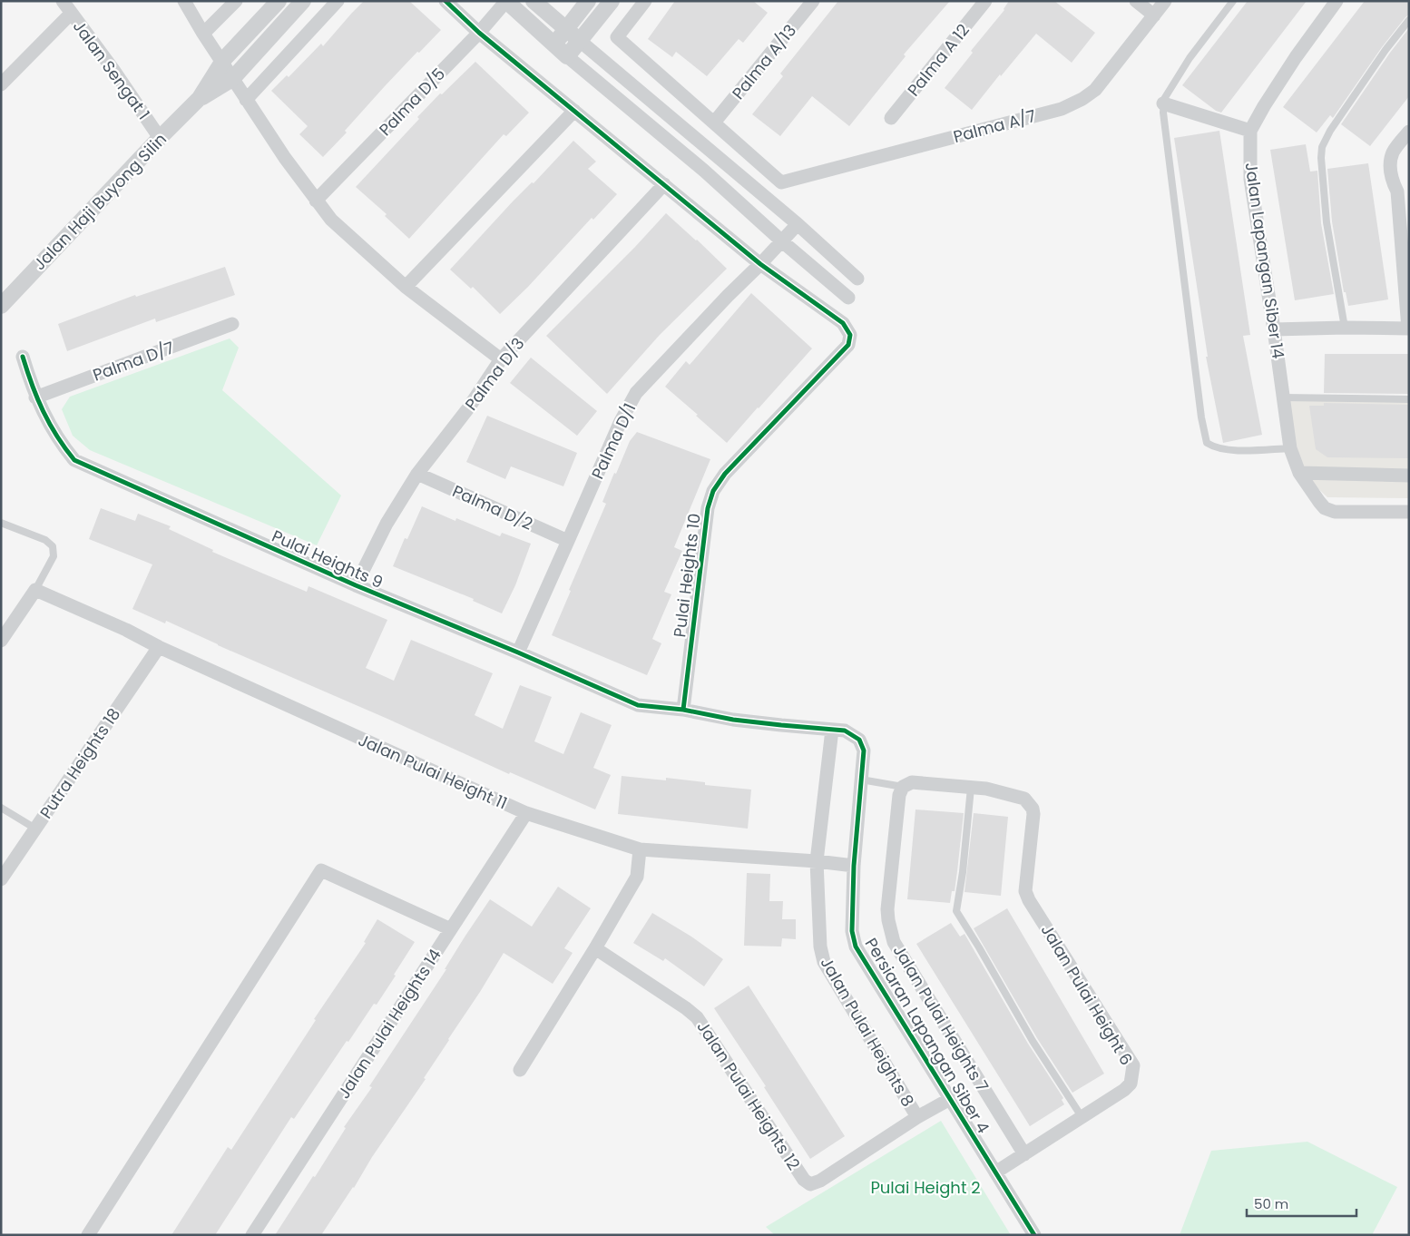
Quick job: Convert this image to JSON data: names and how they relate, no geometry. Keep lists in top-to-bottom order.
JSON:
{
  "streets": {
    "street": [
      "Palma A 12",
      "Palma A/13",
      "Jalan Sengat 1",
      "Palma D/5",
      "Palma A/7",
      "Jalan Haji Buyong Silin",
      "Jalan Lapangan Siber 14",
      "Palma D/7",
      "Palma D/3",
      "Palma D/1",
      "Palma D/2",
      "Pulai Heights 9",
      "Pulai Heights 10",
      "Putra Heights 18",
      "Jalan Pulai Height 11",
      "Jalan Pulai Height 6",
      "Jalan Pulai Heights 7",
      "Jalan Pulai Heights 14",
      "Jalan Pulai Heights 8",
      "Persiaran Lapangan Siber 4",
      "Jalan Pulai Heights 12"
    ]
  },
  "crossings": [
    ["Palma A/13", "Palma A/7"],
    ["Jalan Sengat 1", "Jalan Haji Buyong Silin"],
    ["Palma D/7", "Pulai Heights 9"],
    ["Palma D/3", "Palma D/2"],
    ["Palma D/3", "Pulai Heights 9"],
    ["Palma D/1", "Palma D/2"],
    ["Palma D/1", "Pulai Heights 9"],
    ["Palma D/1", "Pulai Heights 10"],
    ["Pulai Heights 9", "Pulai Heights 10"],
    ["Pulai Heights 9", "Jalan Pulai Heights 8"],
    ["Pulai Heights 9", "Persiaran Lapangan Siber 4"],
    ["Putra Heights 18", "Jalan Pulai Height 11"],
    ["Jalan Pulai Height 11", "Jalan Pulai Heights 14"],
    ["Jalan Pulai Height 11", "Jalan Pulai Heights 8"],
    ["Jalan Pulai Height 11", "Persiaran Lapangan Siber 4"],
    ["Jalan Pulai Height 6", "Jalan Pulai Heights 7"],
    ["Jalan Pulai Height 6", "Persiaran Lapangan Siber 4"],
    ["Jalan Pulai Heights 8", "Persiaran Lapangan Siber 4"],
    ["Jalan Pulai Heights 8", "Jalan Pulai Heights 12"]
  ],
  "parks": ["Pulai Height 2"],
  "scale_bar": "50 m"
}
